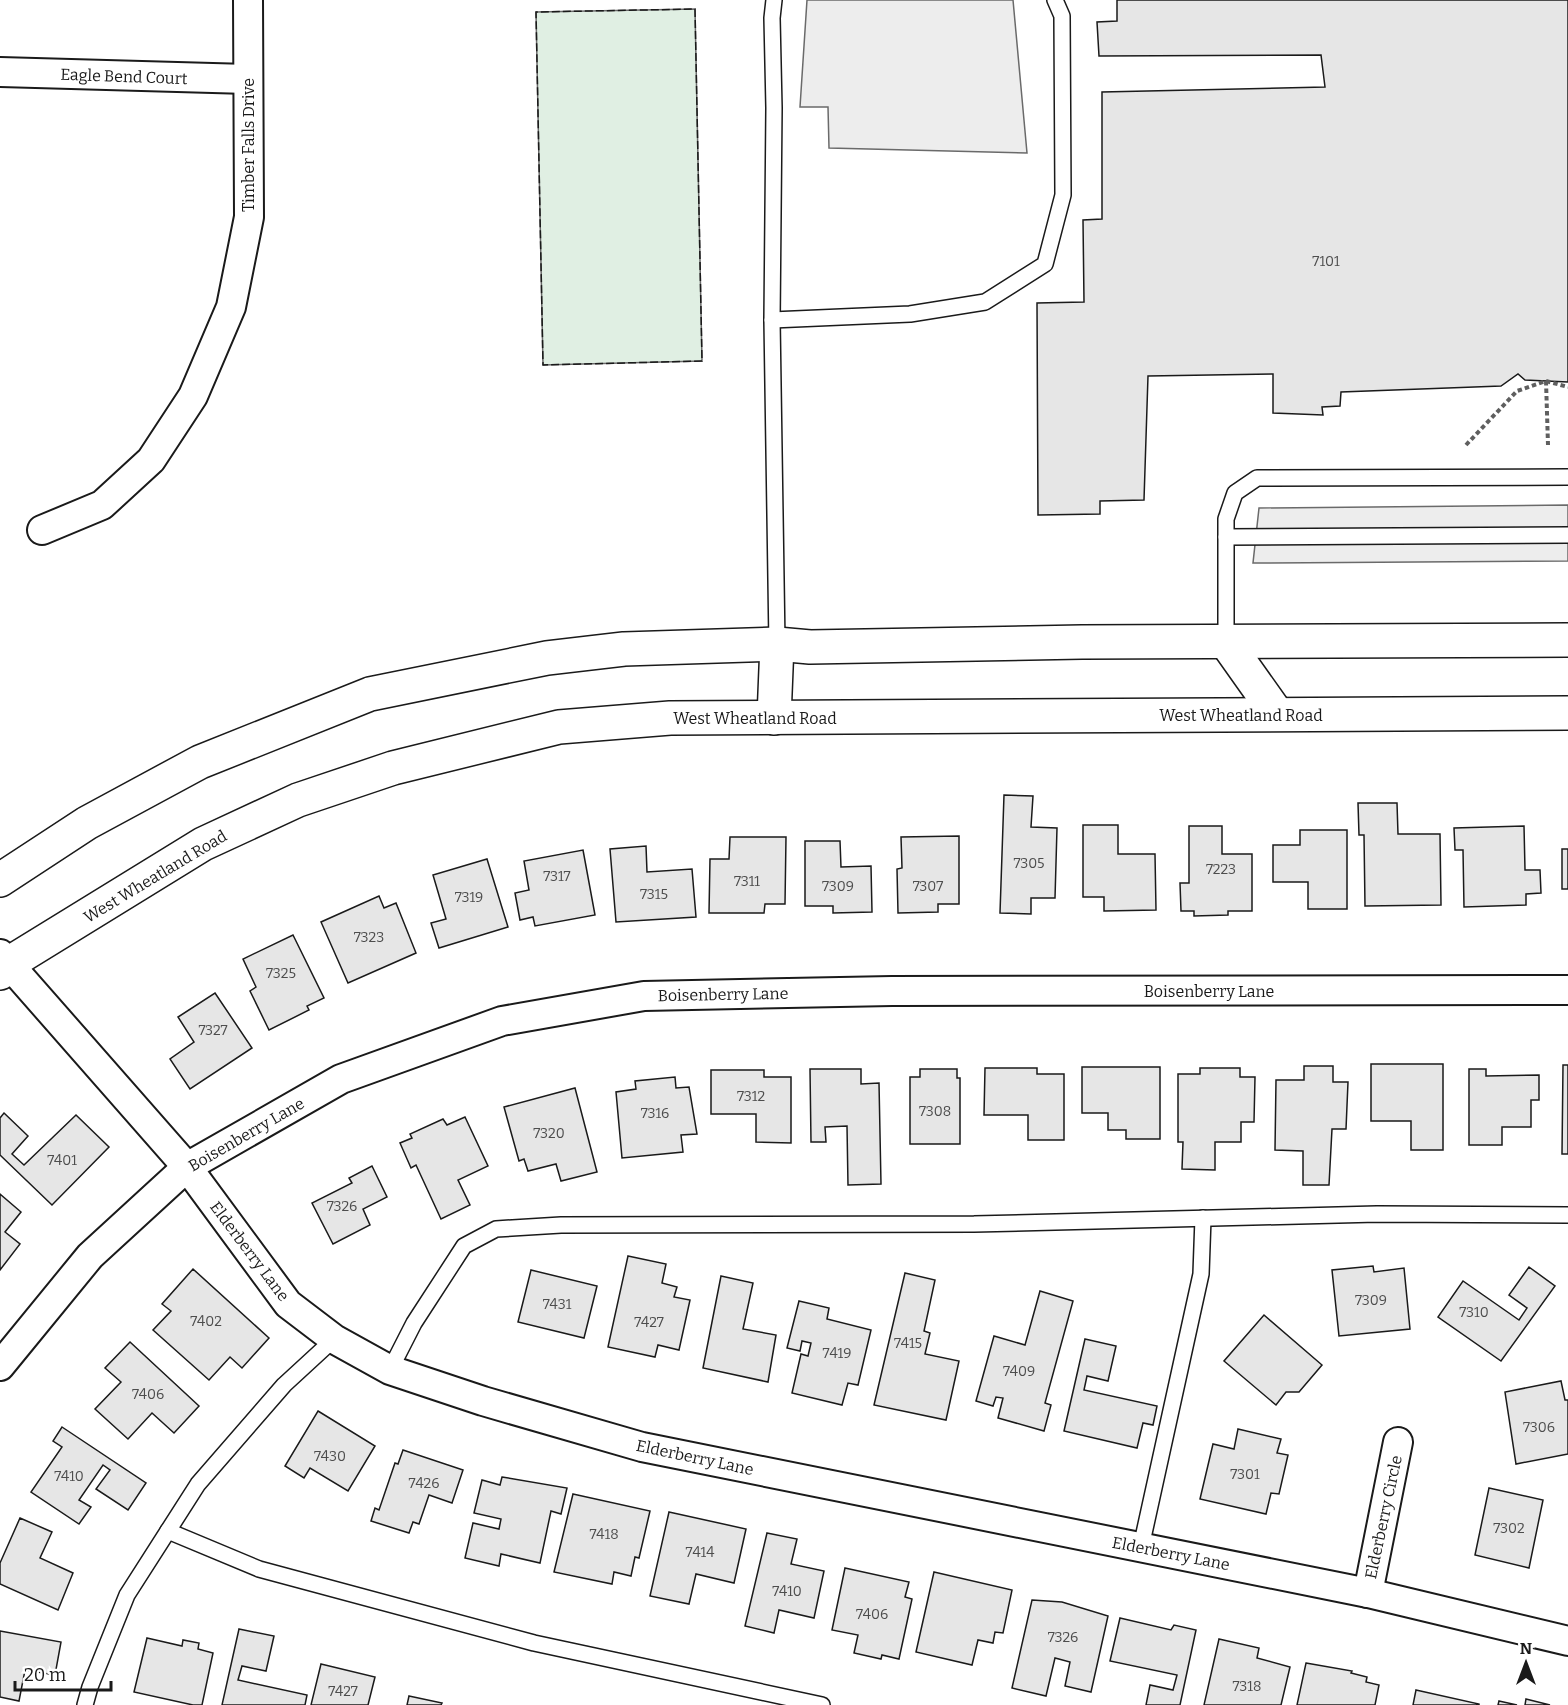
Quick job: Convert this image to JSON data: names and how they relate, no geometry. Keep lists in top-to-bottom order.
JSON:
{
  "streets": {
    "main road": ["West Wheatland Road"],
    "street": [
      "Eagle Bend Court",
      "Timber Falls Drive",
      "Boisenberry Lane",
      "Elderberry Lane",
      "Elderberry Circle"
    ]
  },
  "crossings": [
    ["Eagle Bend Court", "Timber Falls Drive"],
    ["West Wheatland Road", "Elderberry Lane"],
    ["Boisenberry Lane", "Elderberry Lane"],
    ["Elderberry Lane", "Elderberry Circle"]
  ],
  "house_numbers": [
    "7101",
    "7305",
    "7223",
    "7317",
    "7311",
    "7309",
    "7307",
    "7315",
    "7319",
    "7323",
    "7325",
    "7327",
    "7312",
    "7308",
    "7316",
    "7320",
    "7401",
    "7326",
    "7309",
    "7431",
    "7310",
    "7402",
    "7427",
    "7415",
    "7419",
    "7409",
    "7406",
    "7306",
    "7430",
    "7301",
    "7410",
    "7426",
    "7302",
    "7418",
    "7414",
    "7410",
    "7406",
    "7326",
    "7318",
    "7427"
  ],
  "scale_bar": "20 m",
  "north": "top"
}
